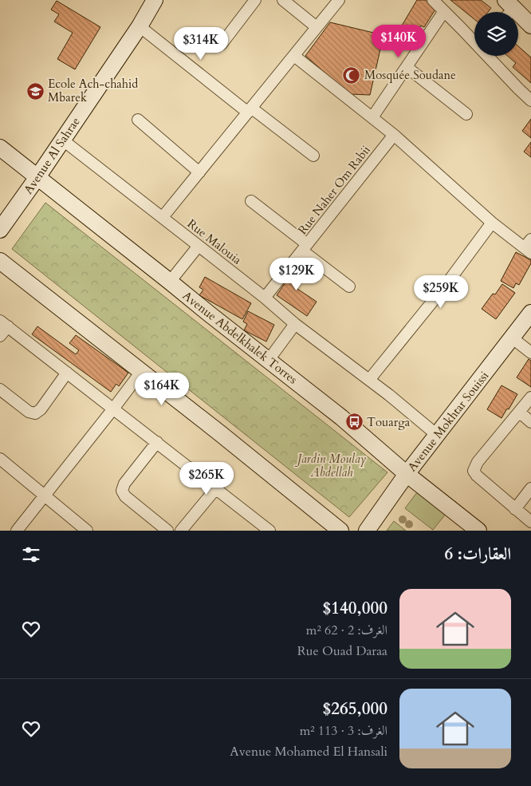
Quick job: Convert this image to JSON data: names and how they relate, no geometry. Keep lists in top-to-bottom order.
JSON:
{
  "streets": {
    "street": [
      "Avenue Al Sahrae",
      "Rue Naher Om Rabii",
      "Rue Malouia",
      "Avenue Abdelkhalek Torres",
      "Avenue Mokhtar Souissi"
    ]
  },
  "crossings": [
    ["Avenue Al Sahrae", "Rue Malouia"],
    ["Avenue Al Sahrae", "Avenue Abdelkhalek Torres"],
    ["Rue Naher Om Rabii", "Rue Malouia"],
    ["Rue Malouia", "Avenue Mokhtar Souissi"],
    ["Avenue Abdelkhalek Torres", "Avenue Mokhtar Souissi"]
  ],
  "parks": ["Jardin Moulay Abdellah"],
  "places": {
    "mosque": ["Mosquée Soudane"],
    "school or university": ["Ecole Ach-chahid Mbarek"],
    "bus stop": ["Touarga"]
  },
  "page": {
    "price": [
      "$140K",
      "$314K",
      "$129K",
      "$259K",
      "$164K",
      "$265K"
    ],
    "heading": "العقارات: 6",
    "list": [
      {
        "name": "$140,000",
        "note": "الغرف: 2 · 62 m² · Rue Ouad Daraa"
      },
      {
        "name": "$265,000",
        "note": "الغرف: 3 · 113 m² · Avenue Mohamed El Hansali"
      }
    ]
  }
}
